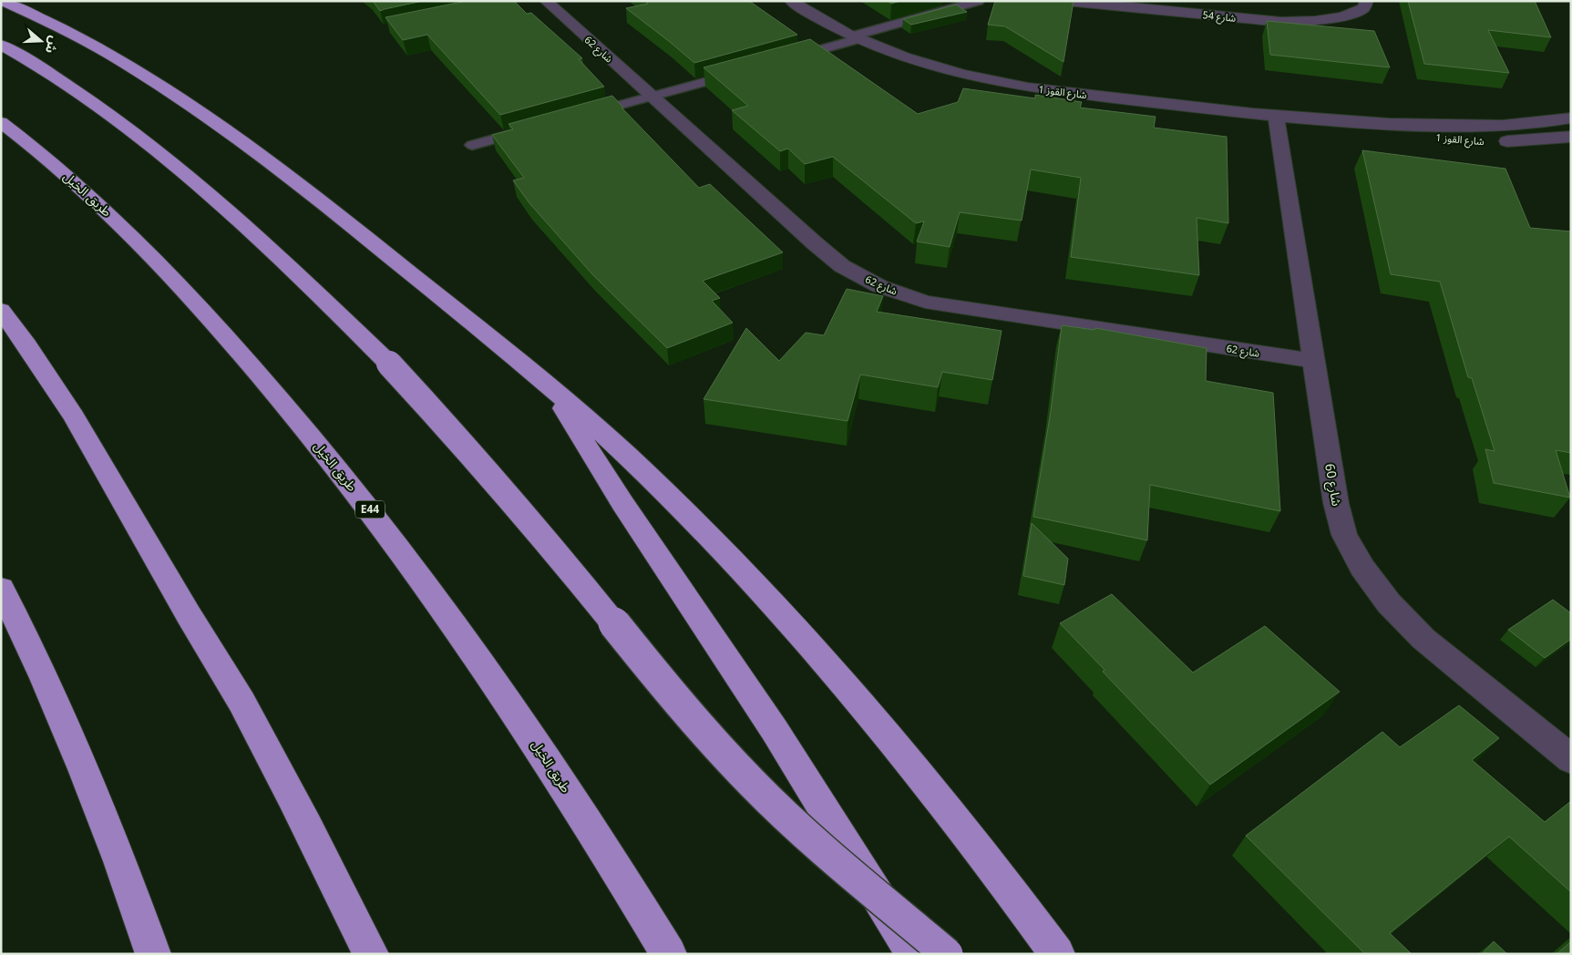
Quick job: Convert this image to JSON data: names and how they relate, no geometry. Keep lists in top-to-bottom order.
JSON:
{
  "streets": {
    "highway": ["طريق الخيل", "E44"],
    "street": [
      "شارع 54",
      "شارع 62",
      "شارع القوز 1",
      "شارع 60"
    ]
  },
  "crossings": [
    ["شارع 62", "شارع 60"],
    ["شارع القوز 1", "شارع 60"]
  ],
  "north": "right"
}
